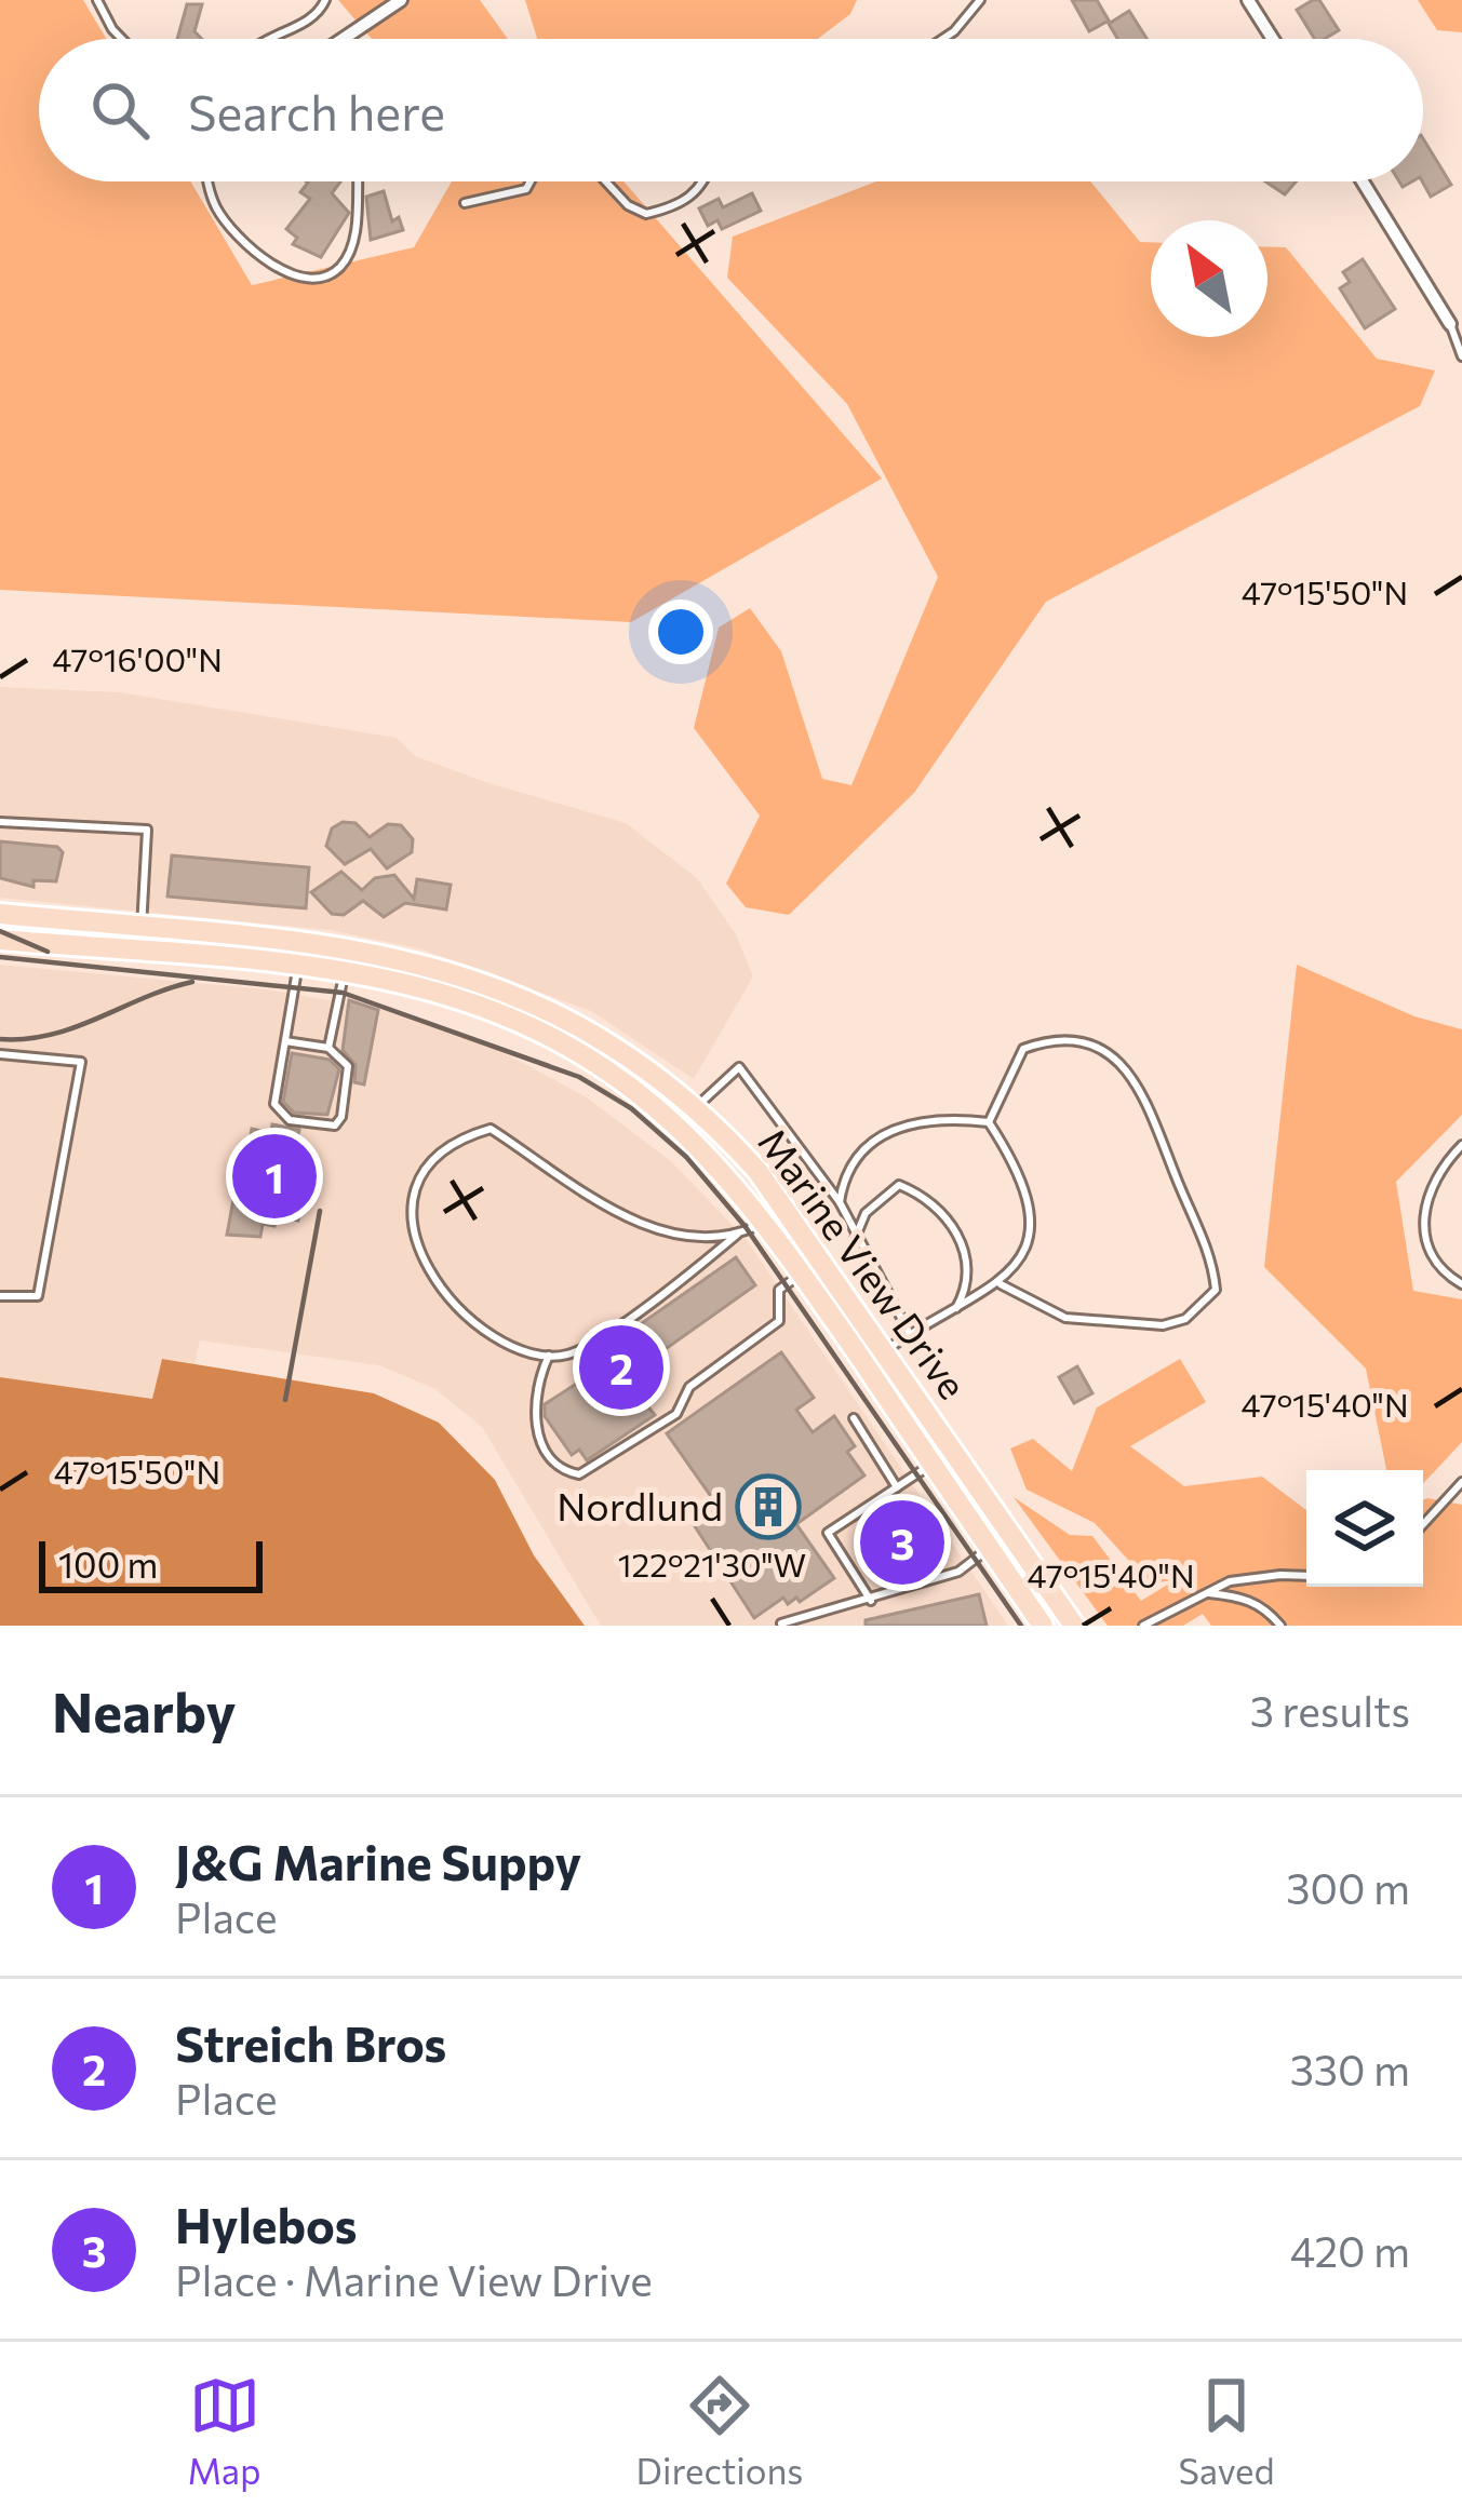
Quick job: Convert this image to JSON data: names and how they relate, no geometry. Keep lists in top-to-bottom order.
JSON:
{
  "streets": {
    "main road": ["Marine View Drive"]
  },
  "places": {
    "building": ["Nordlund"]
  },
  "scale_bar": "100 m",
  "north": "top left",
  "page": {
    "search": "Search here",
    "pins": ["1", "2", "3"],
    "scale": "100 m",
    "heading": ["Nearby", "3 results"],
    "list": [
      {
        "mark": "1",
        "name": "J&G Marine Suppy",
        "note": "Place",
        "value": "300 m"
      },
      {
        "mark": "2",
        "name": "Streich Bros",
        "note": "Place",
        "value": "330 m"
      },
      {
        "mark": "3",
        "name": "Hylebos",
        "note": "Place · Marine View Drive",
        "value": "420 m"
      }
    ],
    "nav": ["Map", "Directions", "Saved"]
  },
  "coordinates": [
    "47°15'50\"N",
    "47°16'00\"N",
    "47°15'40\"N",
    "122°21'30\"W"
  ]
}
